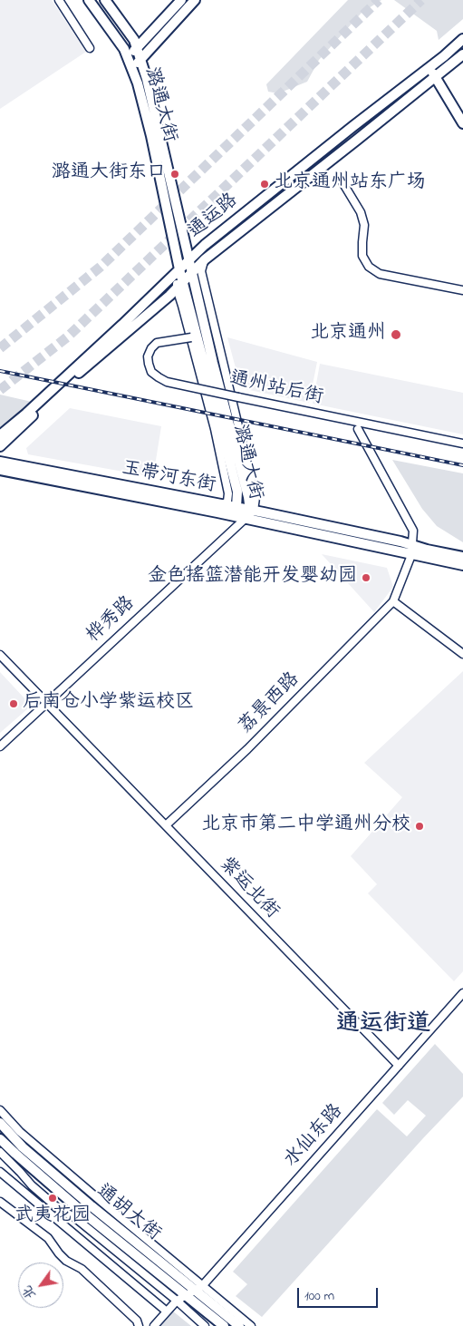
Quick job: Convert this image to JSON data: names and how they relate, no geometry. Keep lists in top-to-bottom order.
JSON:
{
  "streets": {
    "main road": [
      "潞通大街",
      "通运路",
      "玉带河东街",
      "通胡大街"
    ],
    "street": [
      "通州站后街",
      "桦秀路",
      "荔景西路",
      "紫运北街",
      "水仙东路"
    ]
  },
  "crossings": [
    ["潞通大街", "通运路"],
    ["潞通大街", "玉带河东街"],
    ["潞通大街", "桦秀路"],
    ["玉带河东街", "桦秀路"],
    ["玉带河东街", "荔景西路"],
    ["桦秀路", "紫运北街"],
    ["荔景西路", "紫运北街"],
    ["紫运北街", "水仙东路"],
    ["水仙东路", "通胡大街"]
  ],
  "districts": ["通运街道"],
  "places": [
    "潞通大街东口",
    "北京通州站东广场",
    "北京通州",
    "金色摇篮潜能开发婴幼园",
    "后南仓小学紫运校区",
    "北京市第二中学通州分校",
    "武夷花园"
  ],
  "scale_bar": "100 m",
  "north": "bottom left"
}
